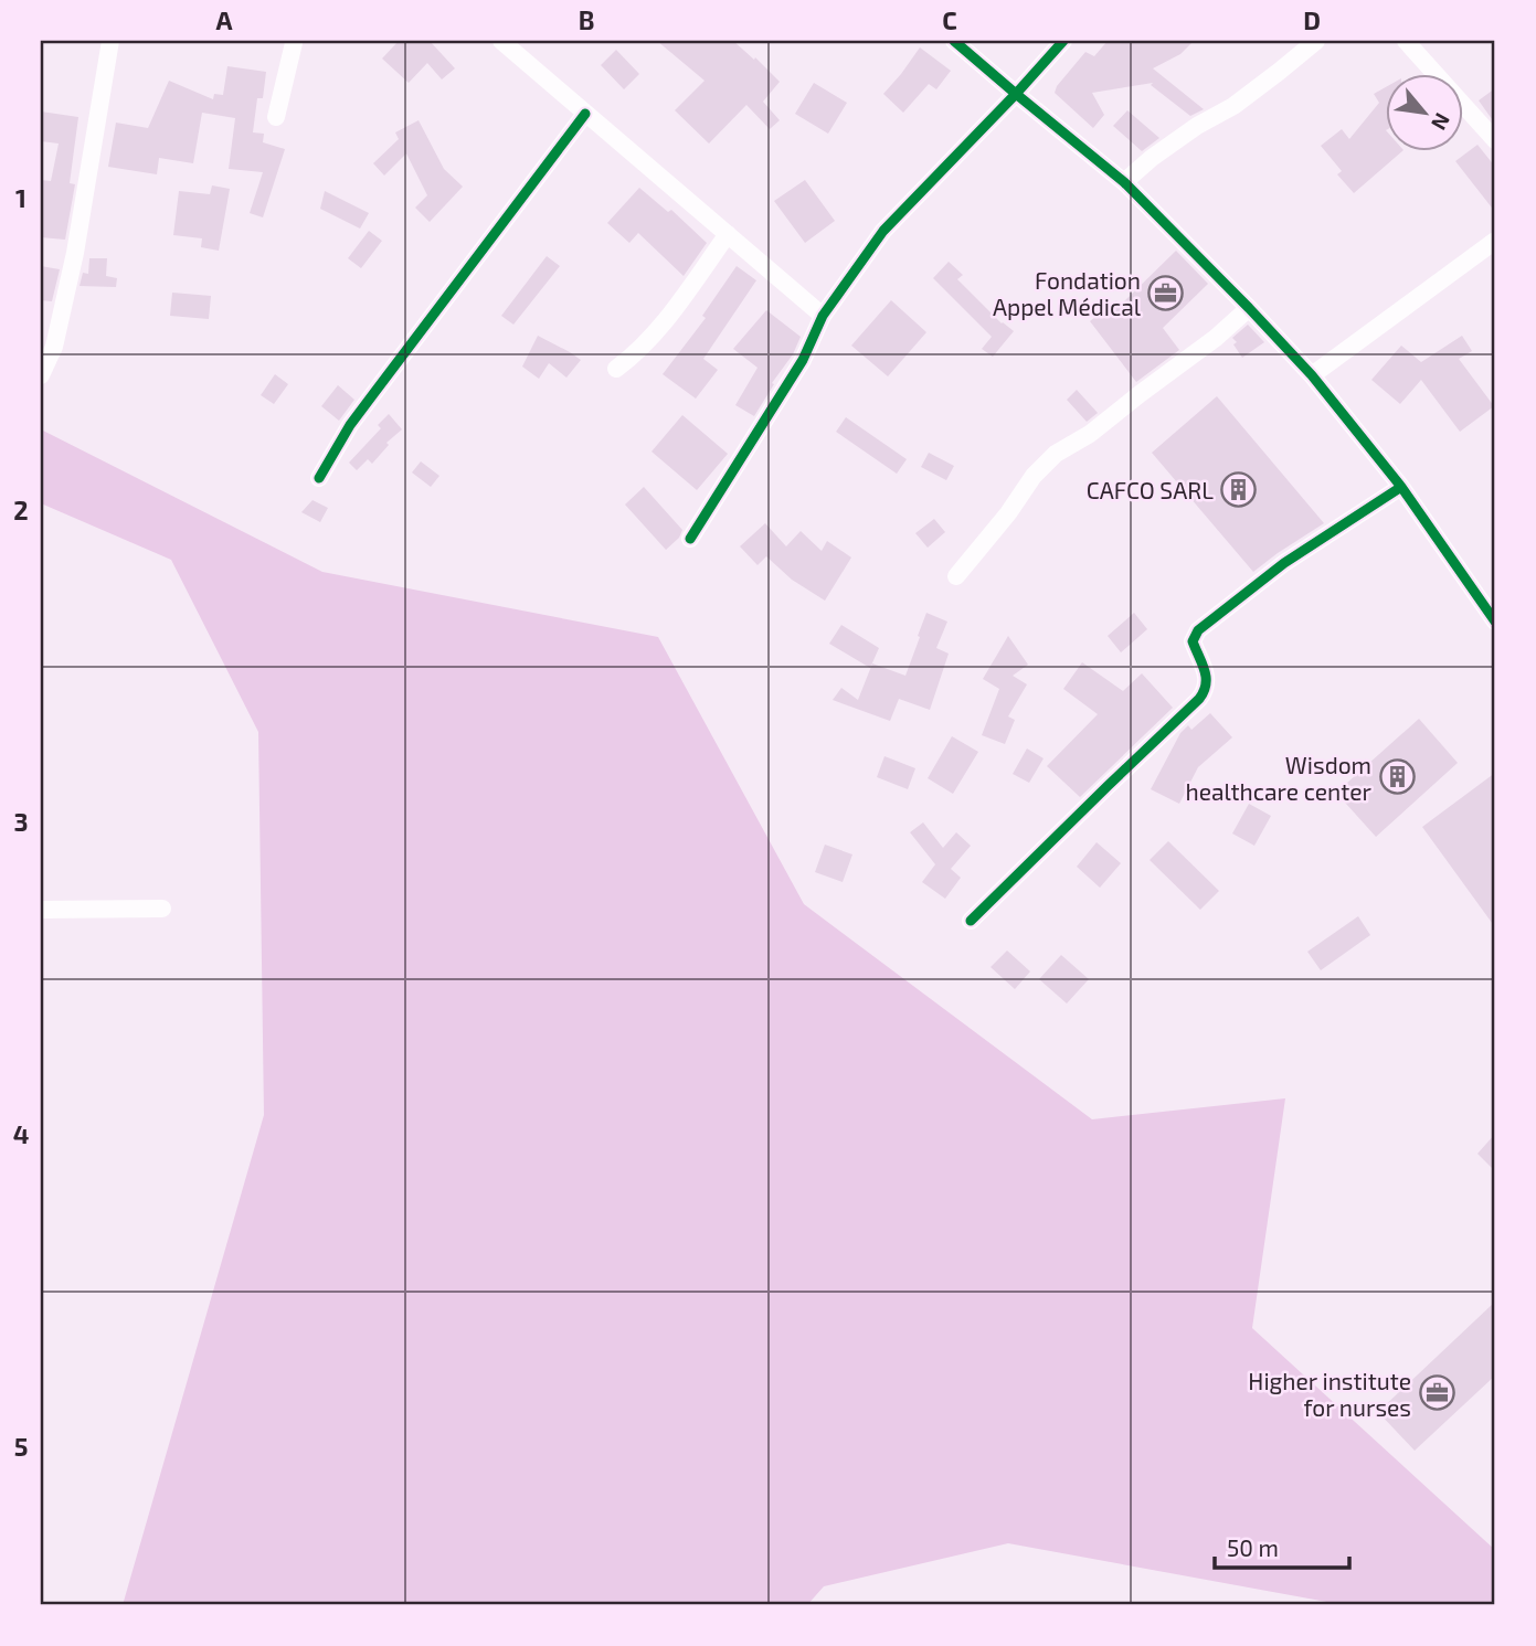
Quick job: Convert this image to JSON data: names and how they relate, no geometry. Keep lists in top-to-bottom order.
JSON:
{
  "places": {
    "office": ["Fondation Appel Médical", "Higher institute for nurses"],
    "building": ["CAFCO SARL", "Wisdom healthcare center"]
  },
  "scale_bar": "50 m",
  "north": "bottom right",
  "grid": {
    "columns": [
      "A",
      "B",
      "C",
      "D"
    ],
    "rows": [
      "1",
      "2",
      "3",
      "4",
      "5"
    ]
  }
}
